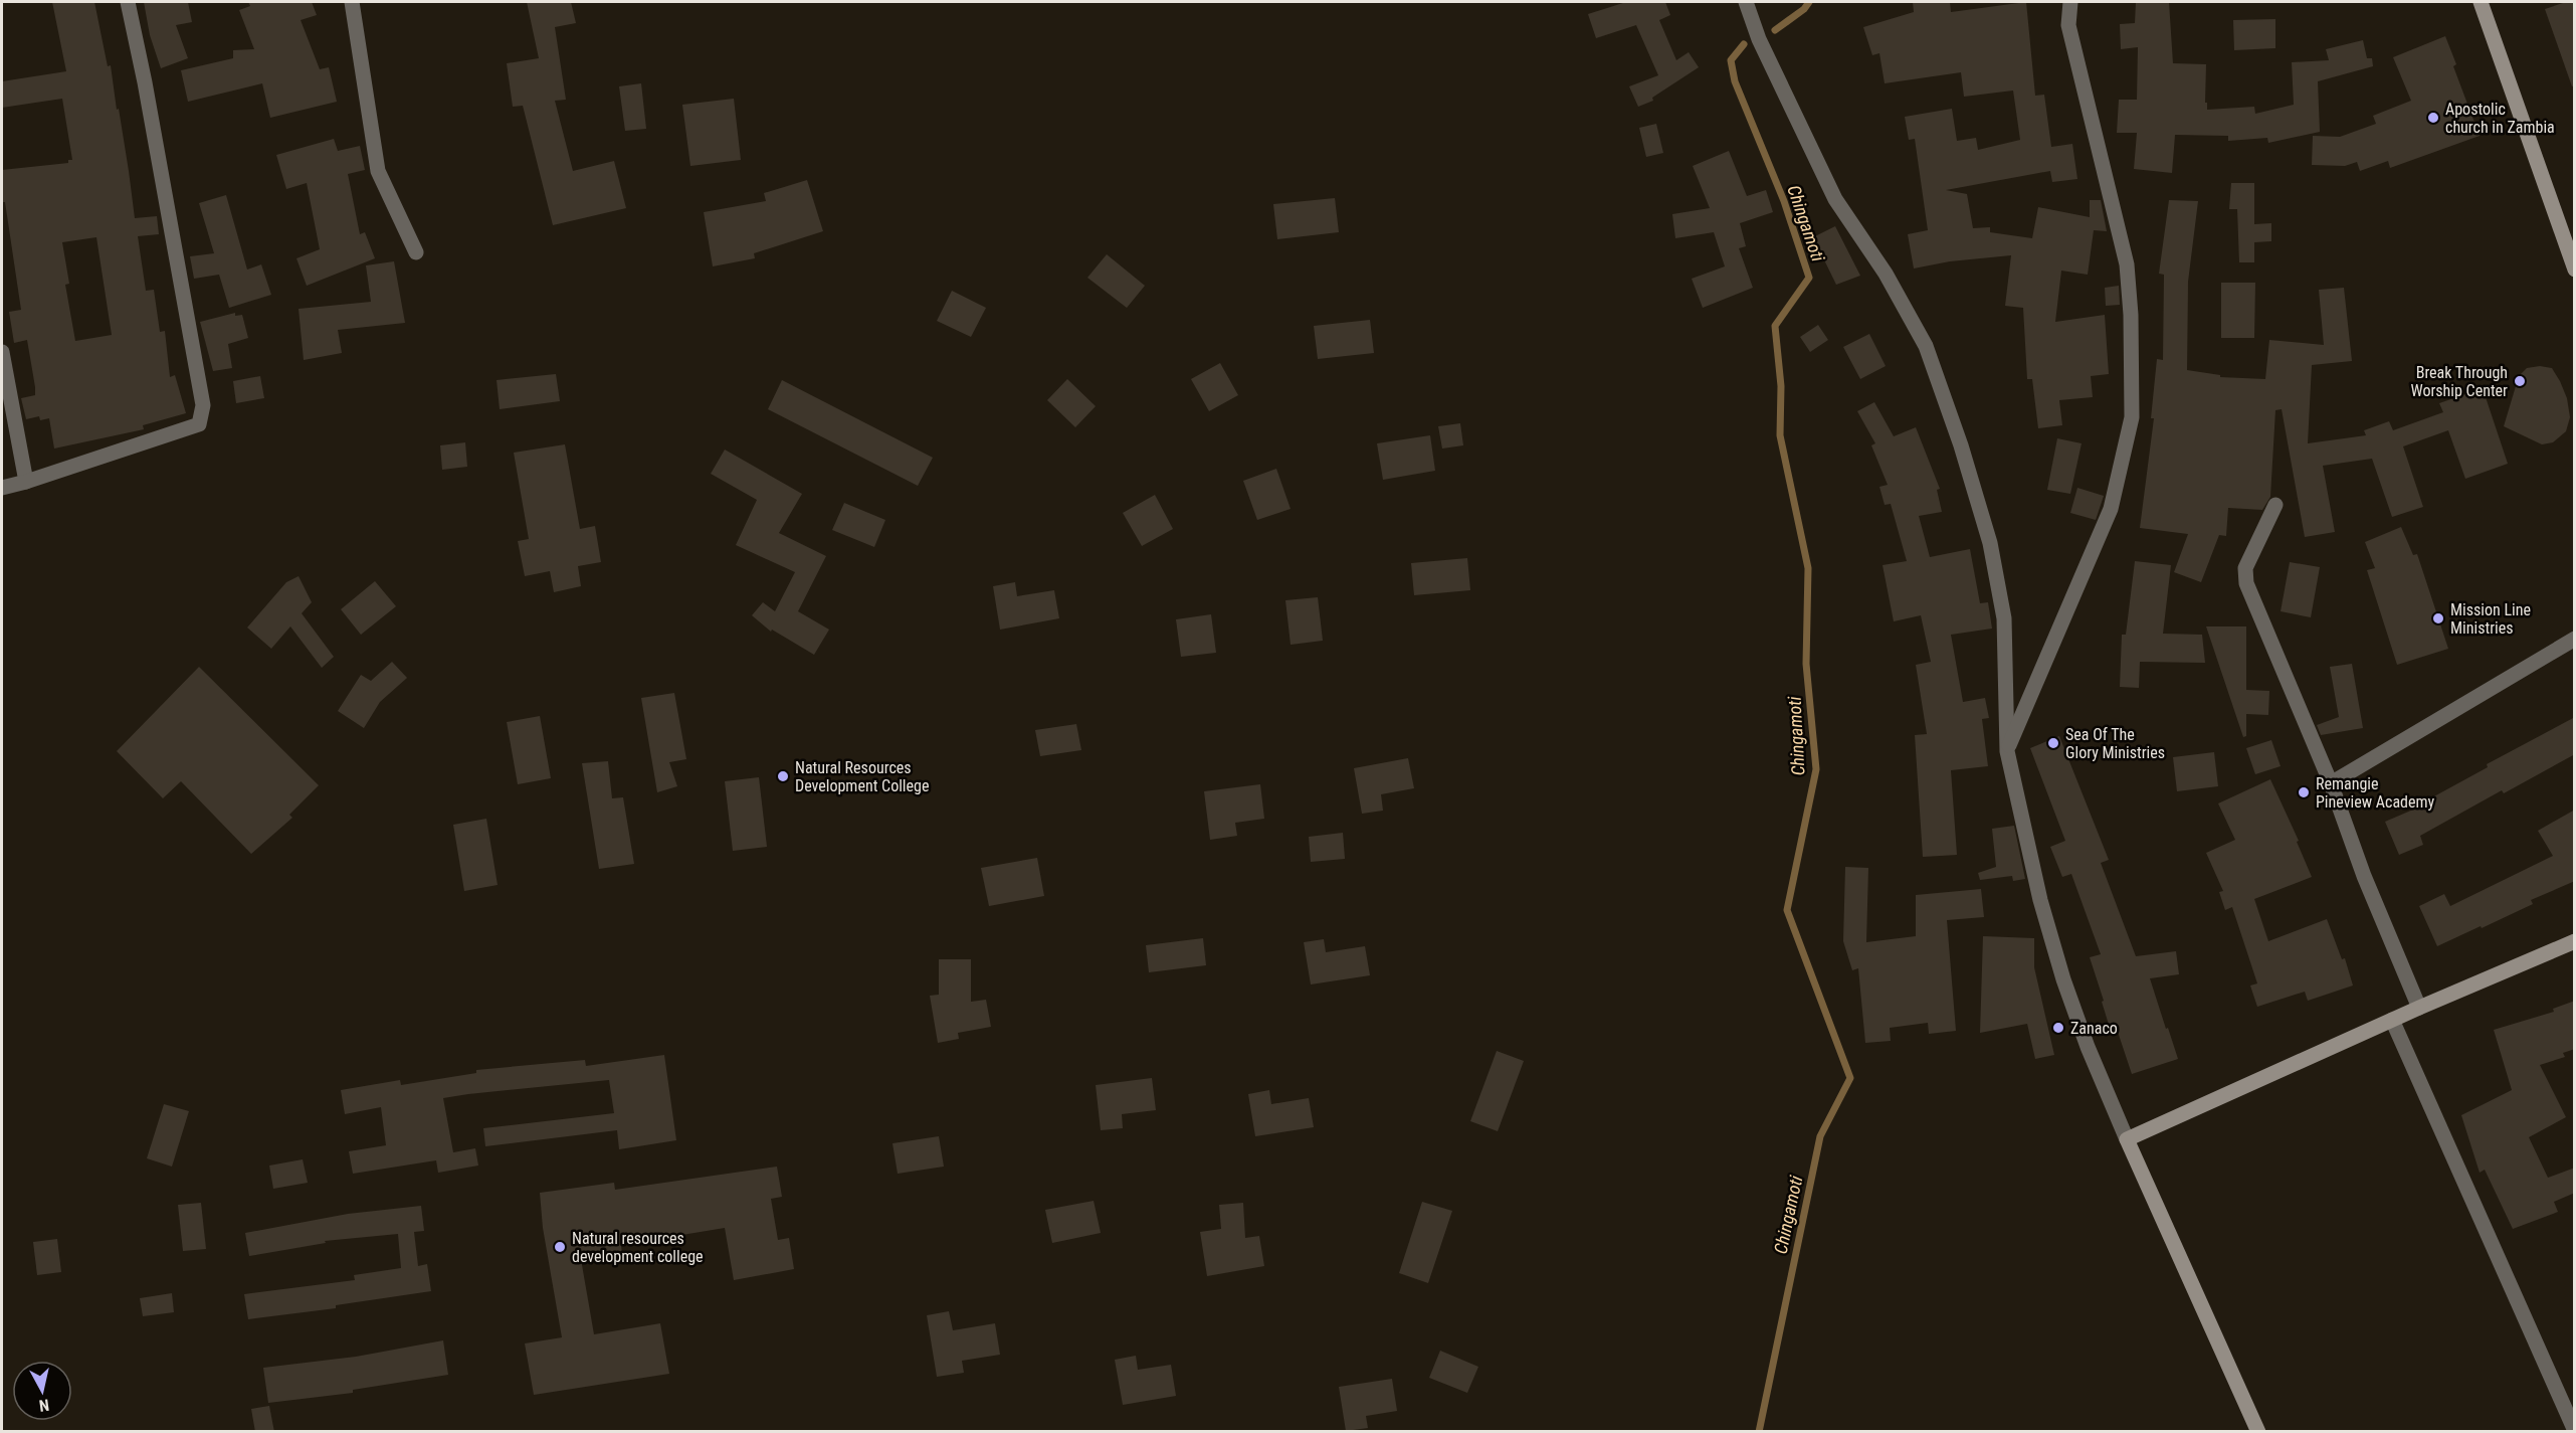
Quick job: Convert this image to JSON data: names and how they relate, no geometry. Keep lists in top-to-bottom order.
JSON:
{
  "water": ["Chingamoti"],
  "places": [
    "Apostolic church in Zambia",
    "Break Through Worship Center",
    "Mission Line Ministries",
    "Sea Of The Glory Ministries",
    "Natural Resources Development College",
    "Remangie Pineview Academy",
    "Zanaco",
    "Natural resources development college"
  ],
  "north": "bottom"
}
